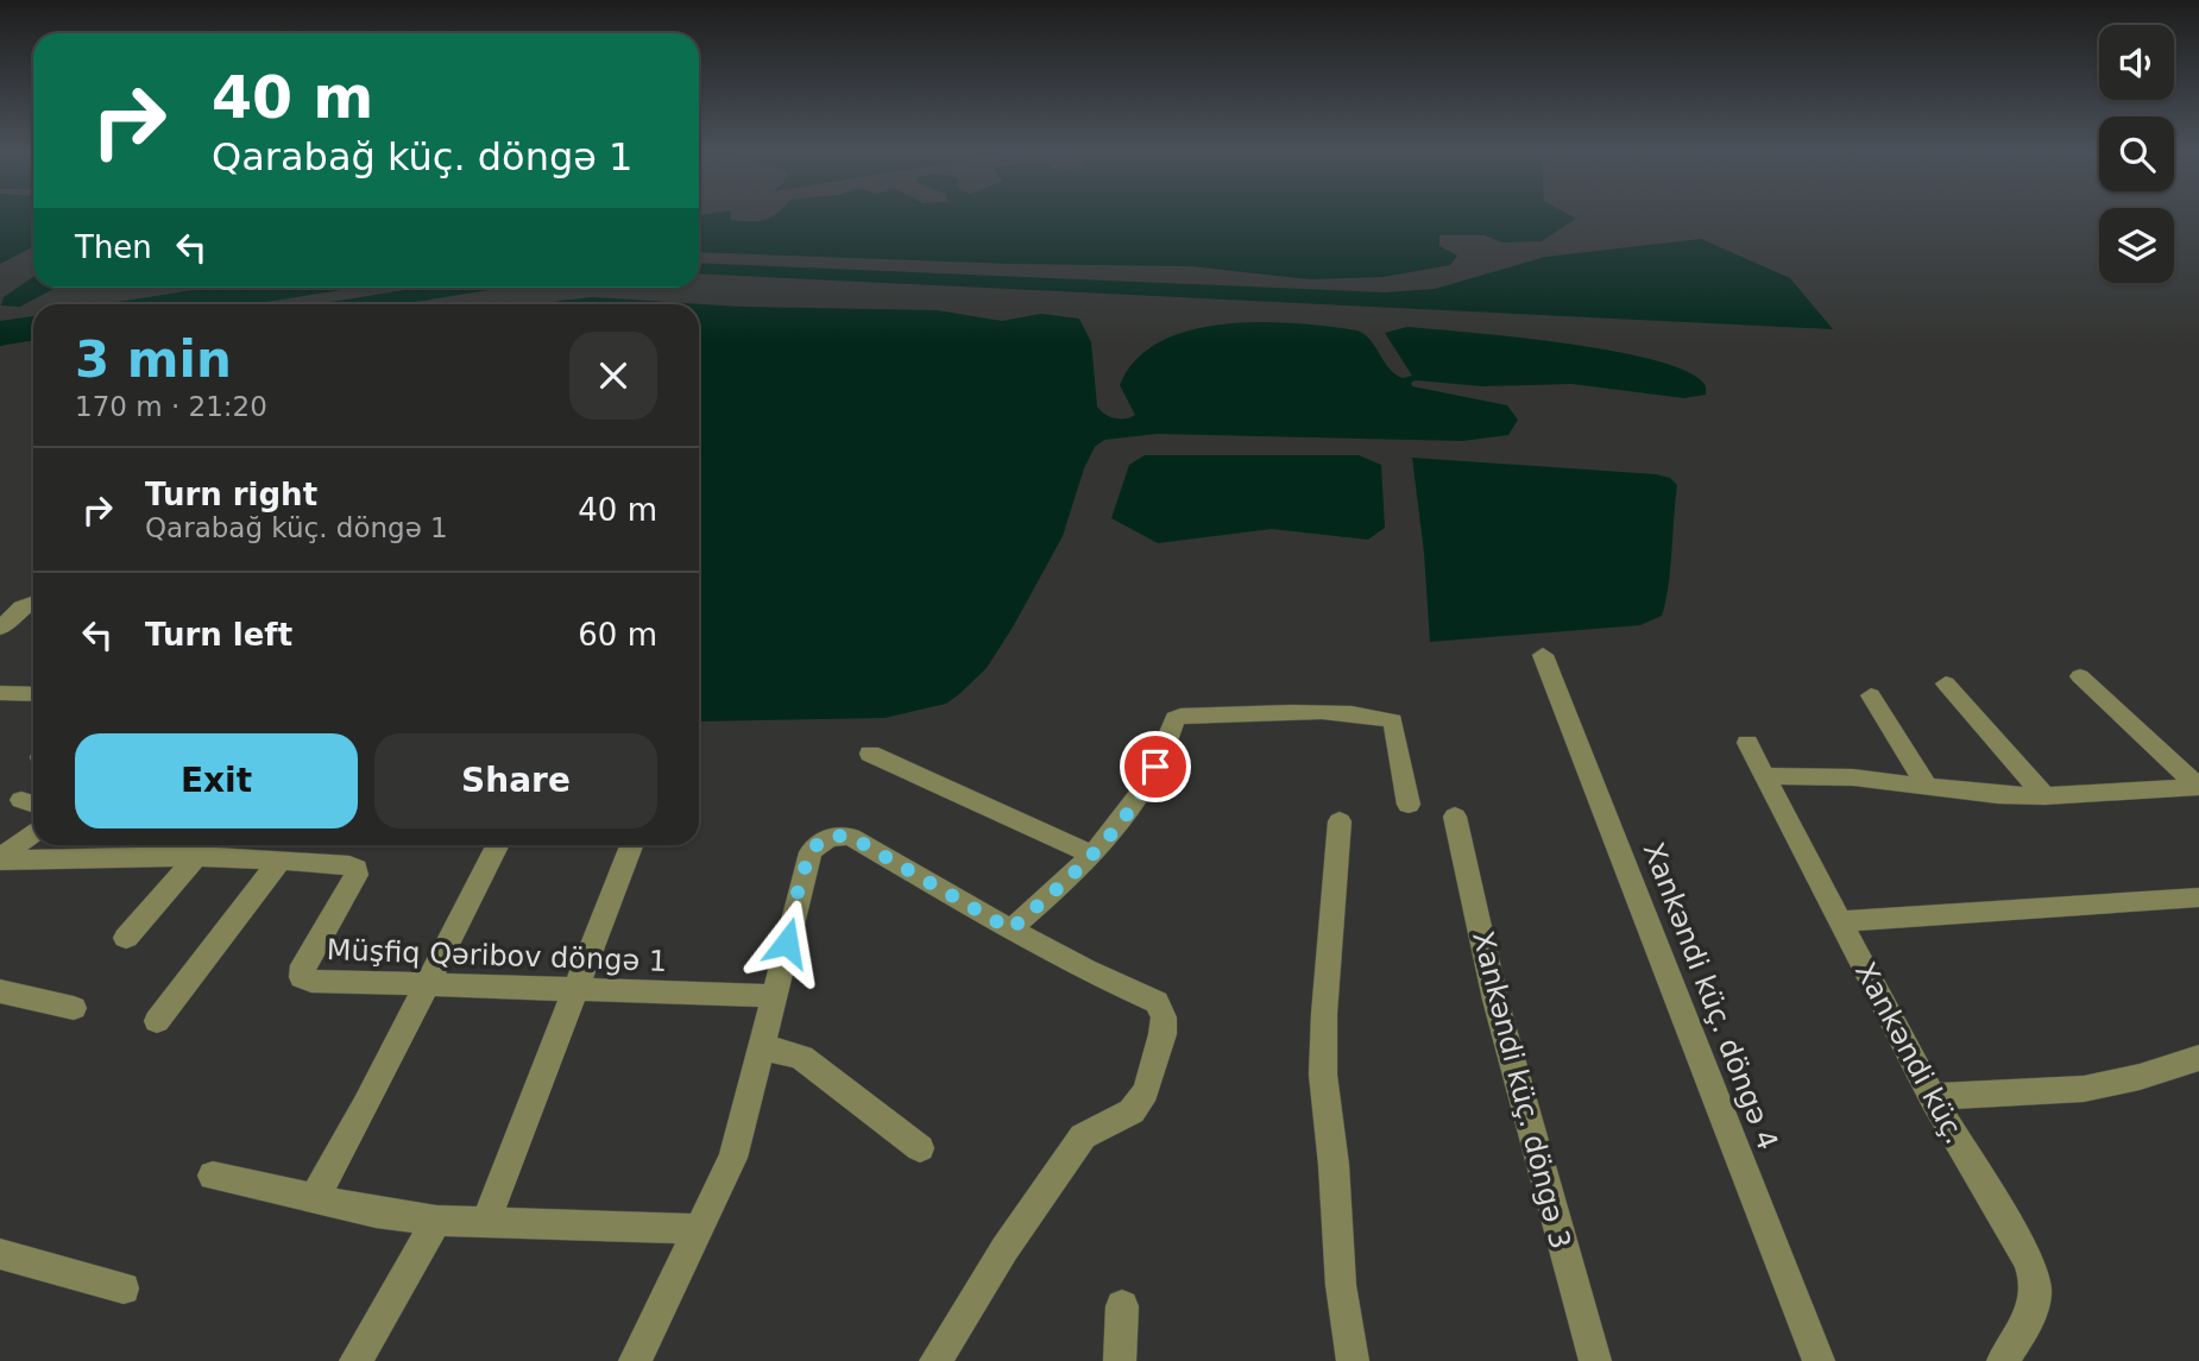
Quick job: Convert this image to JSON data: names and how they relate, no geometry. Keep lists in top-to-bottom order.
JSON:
{
  "streets": {
    "street": [
      "Müşfiq Qəribov döngə 1",
      "Xankəndi küç. döngə 4",
      "Xankəndi küç.",
      "Xankəndi küç. döngə 3"
    ]
  },
  "page": {
    "turn": ["40 m", "Qarabağ küç. döngə 1"],
    "then": "Then",
    "heading": ["3 min", "170 m · 21:20"],
    "list": [
      {
        "name": "Turn right",
        "note": "Qarabağ küç. döngə 1",
        "value": "40 m"
      },
      {
        "name": "Turn left",
        "value": "60 m"
      }
    ],
    "buttons": ["Exit", "Share"]
  }
}
